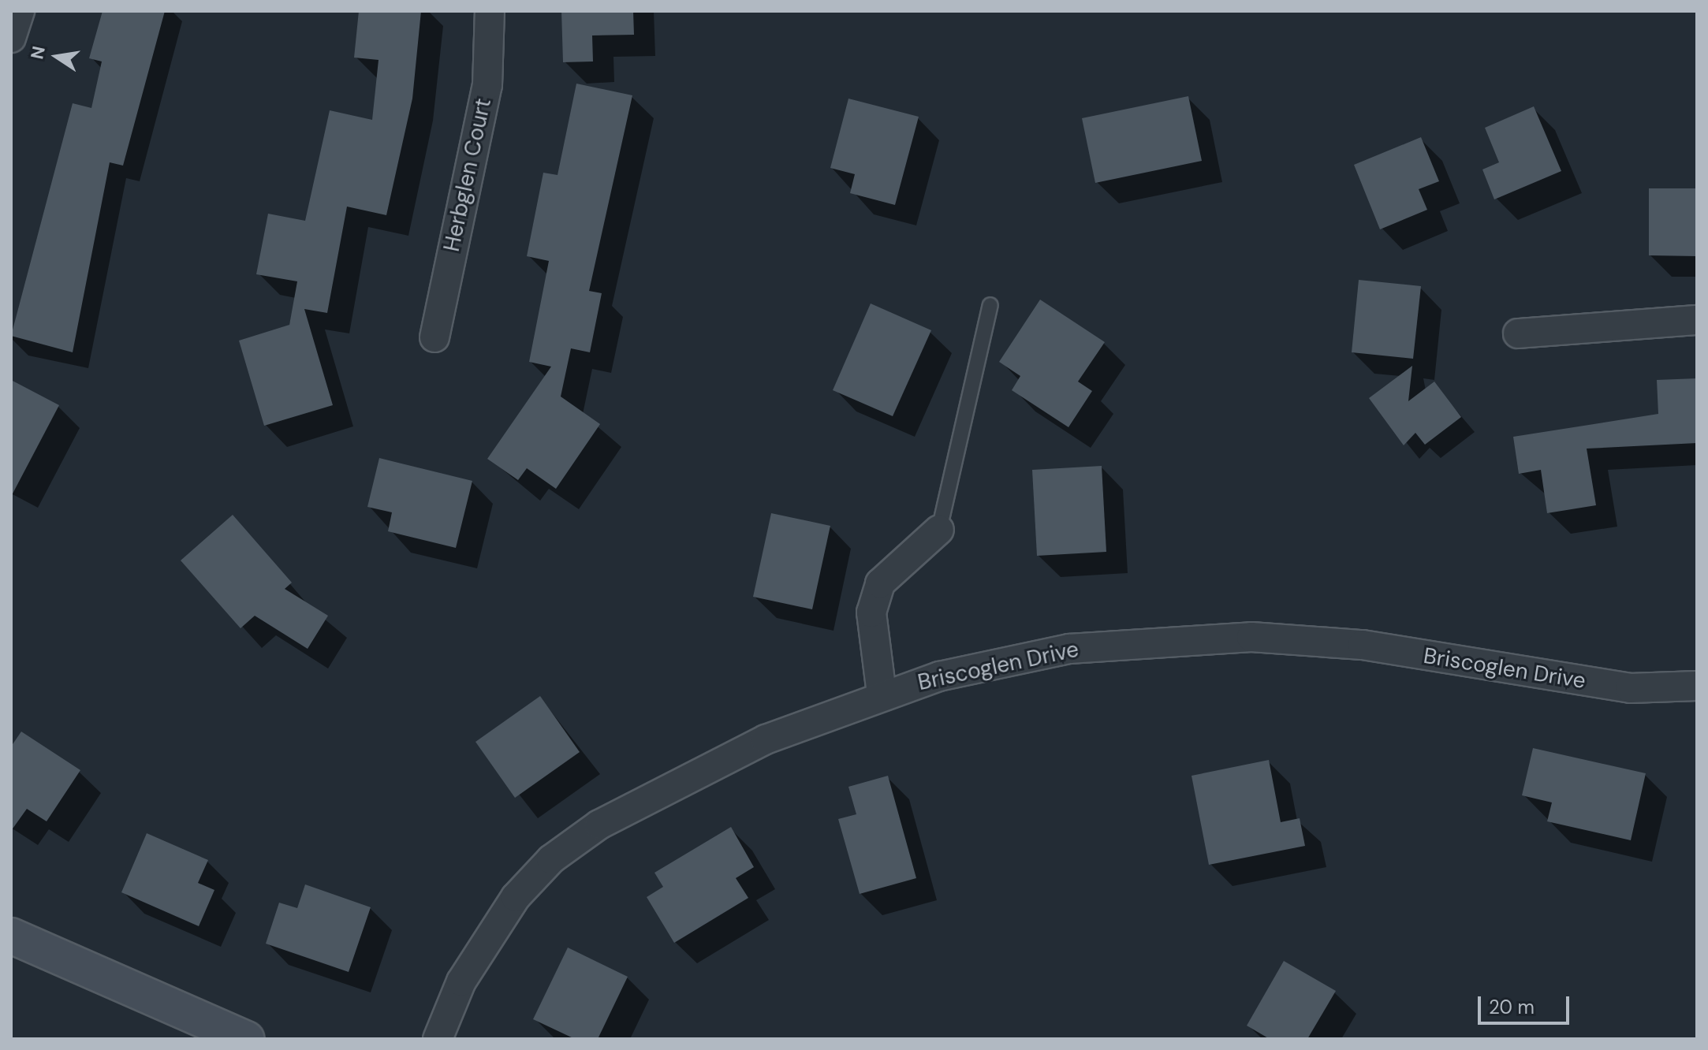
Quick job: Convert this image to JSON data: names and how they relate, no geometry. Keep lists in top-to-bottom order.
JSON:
{
  "streets": {
    "street": ["Herbglen Court", "Briscoglen Drive"]
  },
  "scale_bar": "20 m",
  "north": "left"
}
